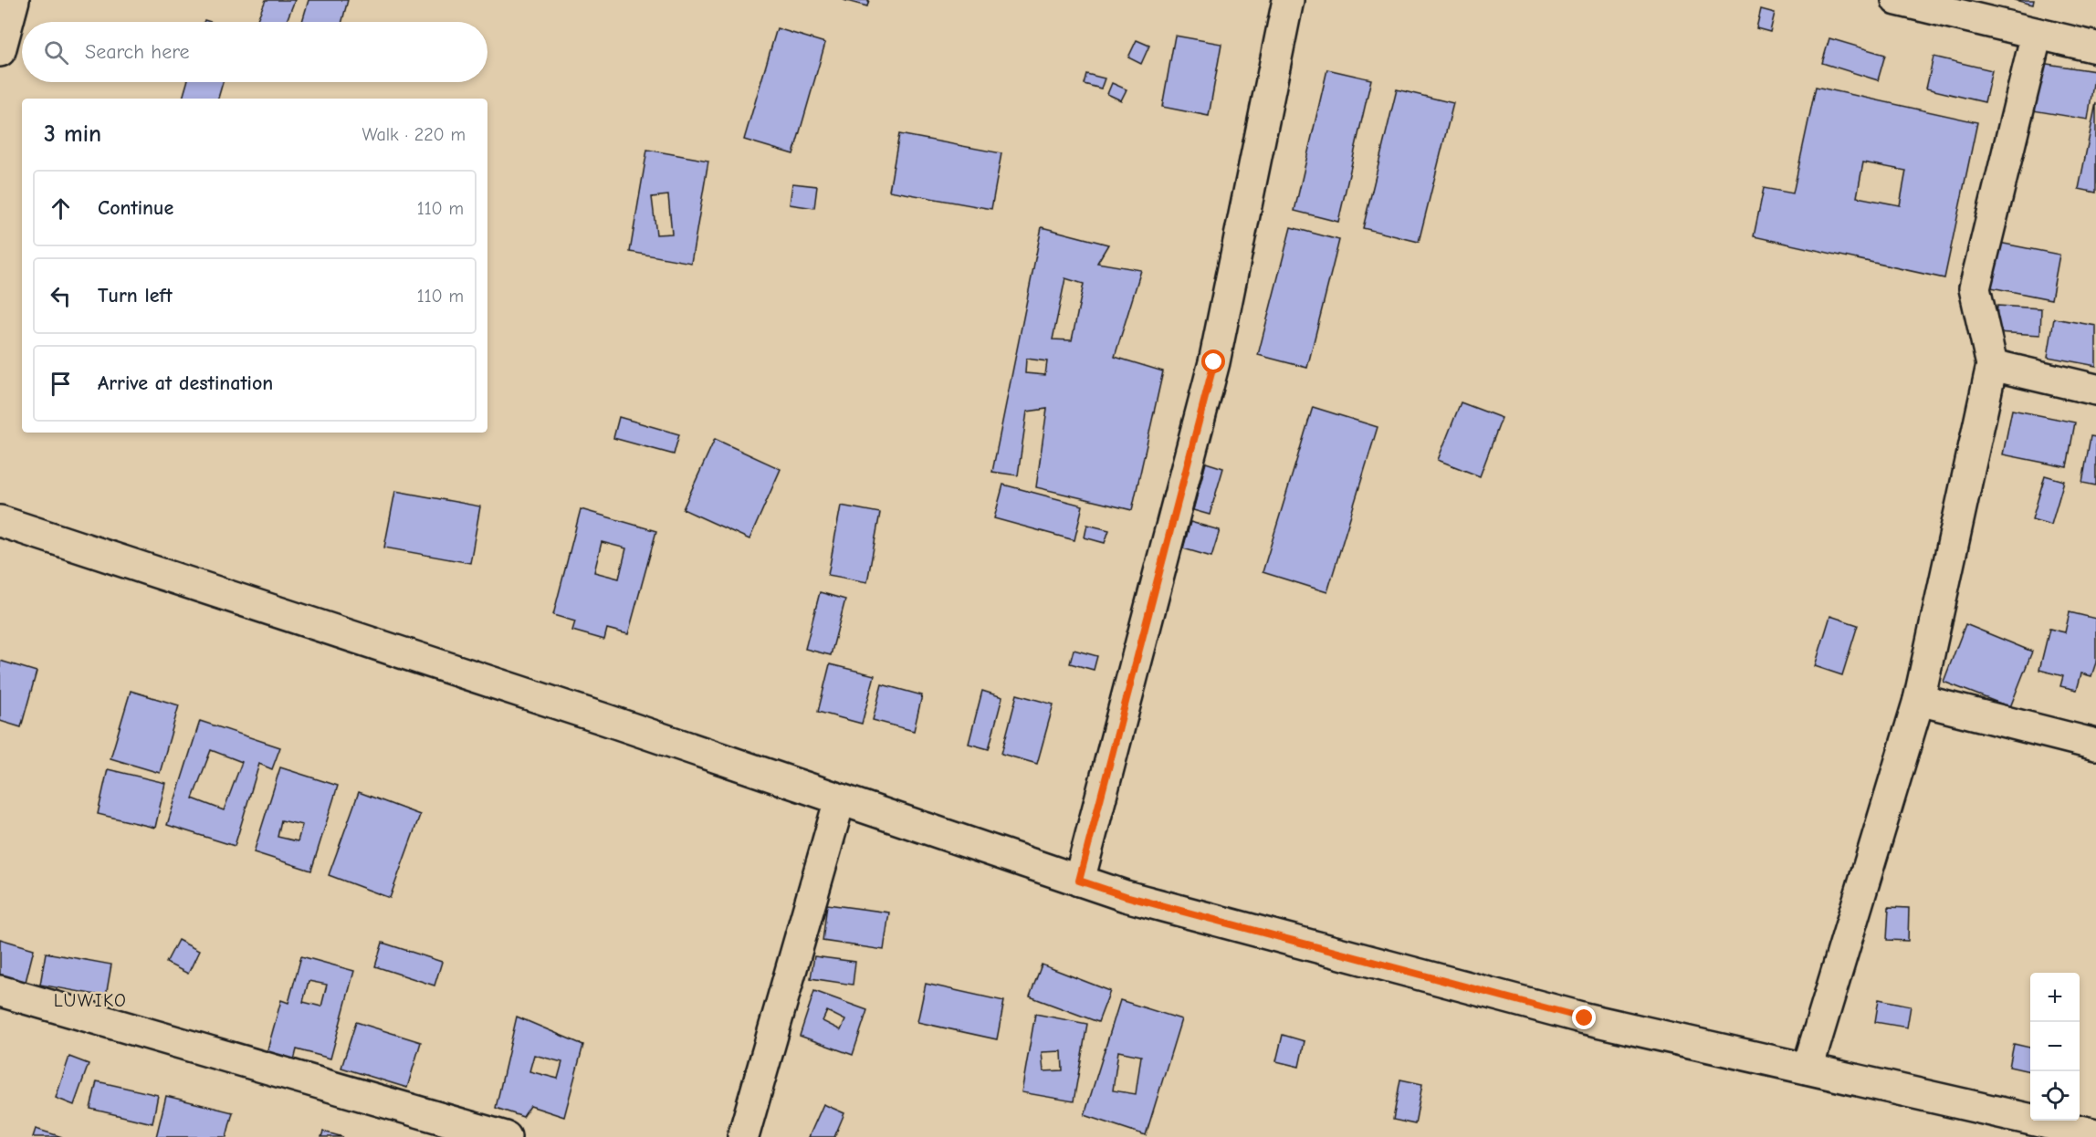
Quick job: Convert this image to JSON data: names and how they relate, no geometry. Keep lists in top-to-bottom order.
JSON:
{
  "districts": ["LUWIKO"],
  "page": {
    "search": "Search here",
    "heading": ["3 min", "Walk · 220 m"],
    "list": [
      ["Continue", "110 m"],
      ["Turn left", "110 m"],
      "Arrive at destination"
    ],
    "map_buttons": ["+", "−"]
  }
}
